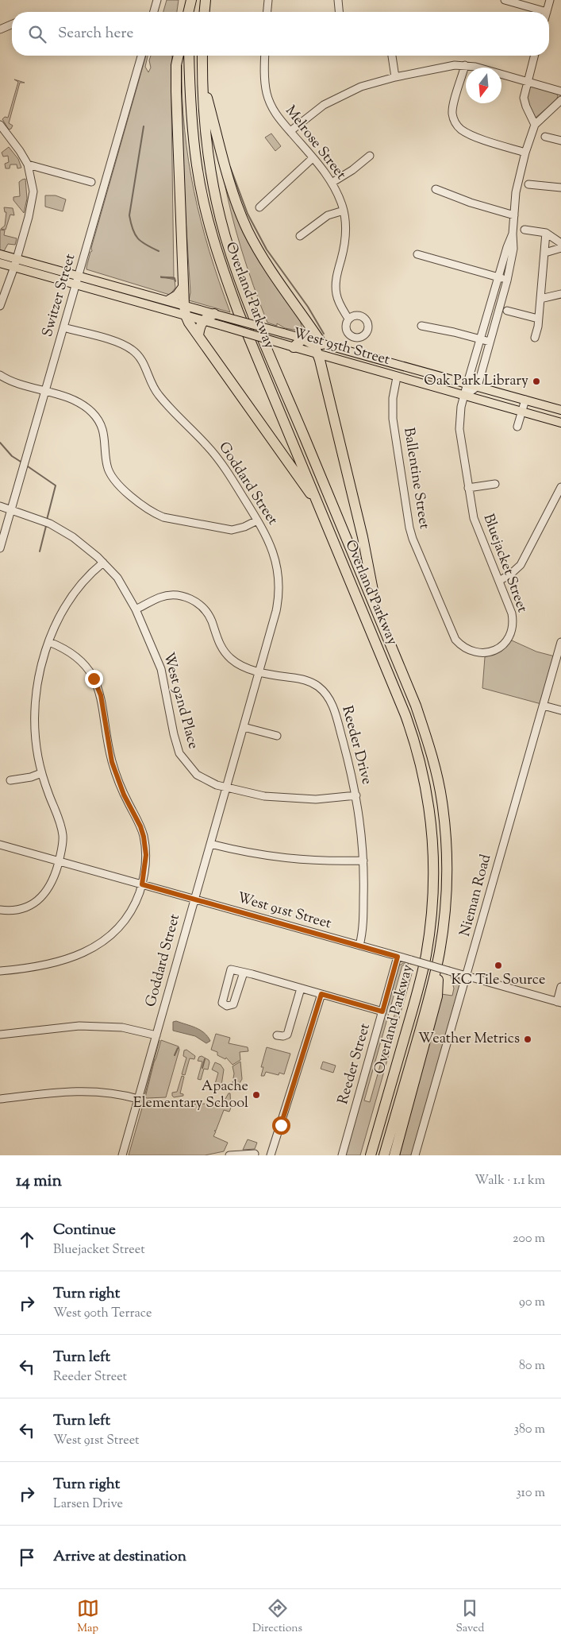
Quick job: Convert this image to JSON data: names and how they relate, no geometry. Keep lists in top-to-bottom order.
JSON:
{
  "streets": {
    "highway": ["Overland Parkway"],
    "main road": ["West 95th Street"],
    "street": [
      "Melrose Street",
      "Switzer Street",
      "Ballentine Street",
      "Goddard Street",
      "Bluejacket Street",
      "West 92nd Place",
      "Reeder Drive",
      "Nieman Road",
      "West 91st Street",
      "Reeder Street"
    ]
  },
  "crossings": [
    ["Switzer Street", "West 95th Street"],
    ["Switzer Street", "Goddard Street"],
    ["Switzer Street", "West 92nd Place"],
    ["West 95th Street", "Ballentine Street"],
    ["West 95th Street", "Bluejacket Street"],
    ["Ballentine Street", "Bluejacket Street"],
    ["Goddard Street", "West 92nd Place"],
    ["Goddard Street", "Reeder Drive"],
    ["Goddard Street", "West 91st Street"],
    ["West 92nd Place", "Reeder Drive"],
    ["Reeder Drive", "West 91st Street"],
    ["Nieman Road", "West 91st Street"],
    ["West 91st Street", "Reeder Street"]
  ],
  "places": [
    "Oak Park Library",
    "KC Tile Source",
    "Weather Metrics",
    "Apache Elementary School"
  ],
  "north": "bottom",
  "page": {
    "search": "Search here",
    "heading": ["14 min", "Walk · 1.1 km"],
    "list": [
      ["Continue", "Bluejacket Street", "200 m"],
      ["Turn right", "West 90th Terrace", "90 m"],
      ["Turn left", "Reeder Street", "80 m"],
      ["Turn left", "West 91st Street", "380 m"],
      ["Turn right", "Larsen Drive", "310 m"],
      "Arrive at destination"
    ],
    "nav": ["Map", "Directions", "Saved"]
  }
}
